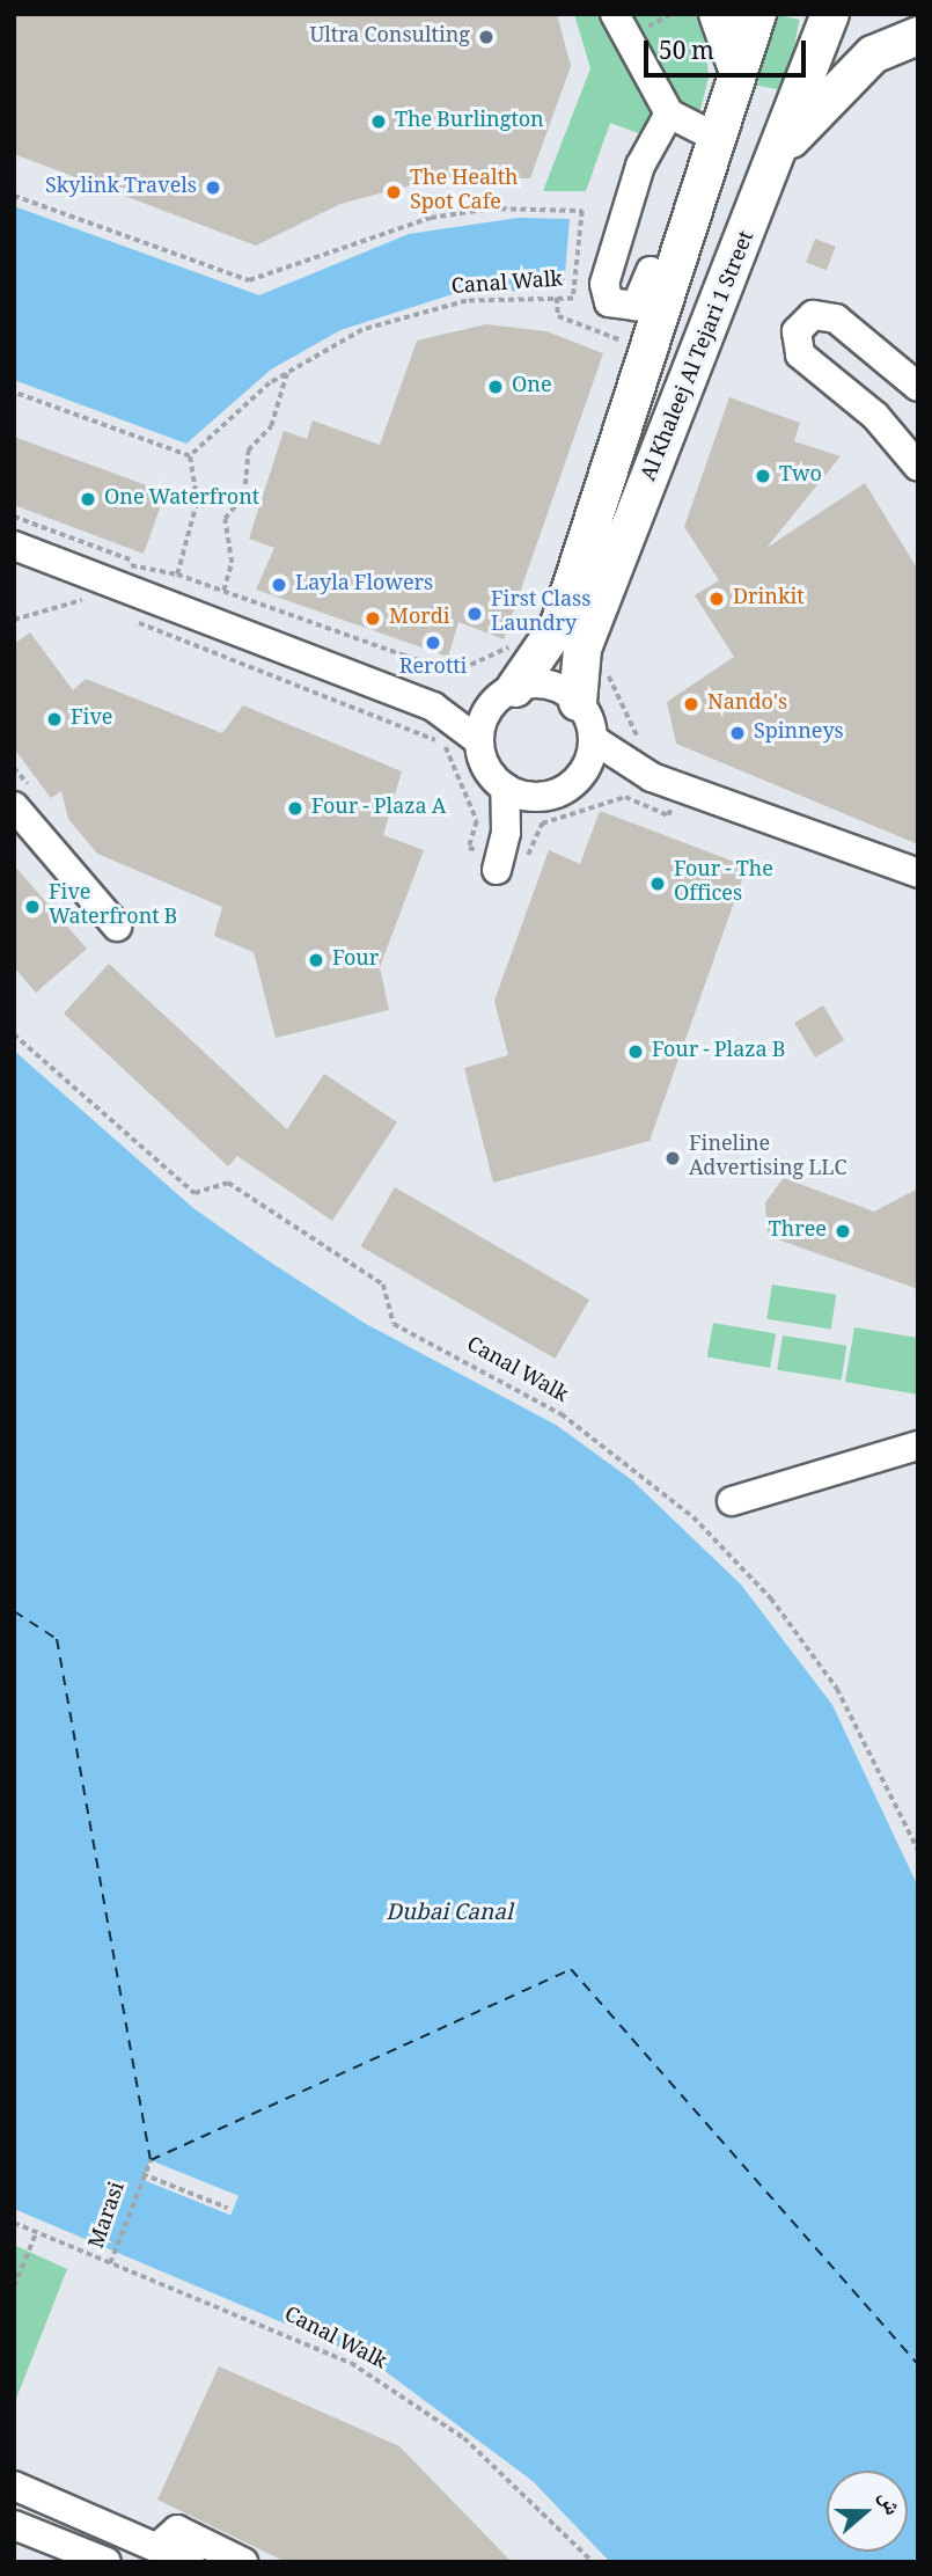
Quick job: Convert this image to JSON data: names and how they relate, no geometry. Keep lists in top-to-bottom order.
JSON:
{
  "streets": {
    "main road": ["Al Khaleej Al Tejari 1 Street"],
    "path": ["Canal Walk", "Marasi"]
  },
  "crossings": [
    ["Canal Walk", "Marasi"]
  ],
  "water": ["Dubai Canal"],
  "places": [
    "Ultra Consulting",
    "The Burlington",
    "Skylink Travels",
    "The Health Spot Cafe",
    "One",
    "Two",
    "One Waterfront",
    "Layla Flowers",
    "Drinkit",
    "First Class Laundry",
    "Mordi",
    "Rerotti",
    "Nando's",
    "Five",
    "Spinneys",
    "Four - Plaza A",
    "Four - The Offices",
    "Five Waterfront B",
    "Four",
    "Four - Plaza B",
    "Fineline Advertising LLC",
    "Three"
  ],
  "scale_bar": "50 m",
  "north": "right"
}
